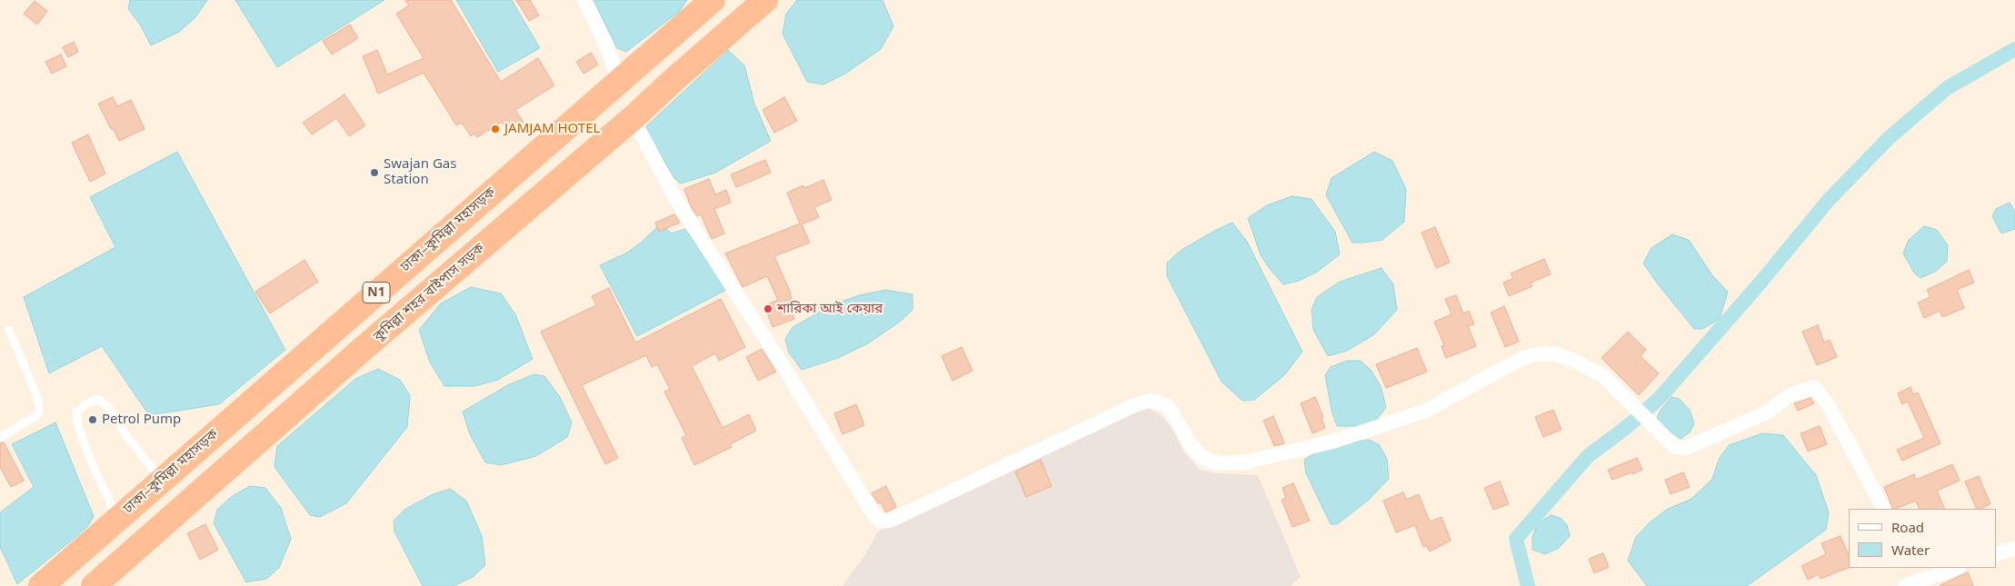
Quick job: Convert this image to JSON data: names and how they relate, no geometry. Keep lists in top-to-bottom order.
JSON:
{
  "streets": {
    "highway": ["ঢাকা–কুমিল্লা মহাসড়ক", "N1", "কুমিল্লা শহর বাইপাস সড়ক"]
  },
  "places": [
    "JAMJAM HOTEL",
    "Swajan Gas Station",
    "শারিকা আই কেয়ার",
    "Petrol Pump"
  ],
  "legend": ["Road", "Water"]
}
